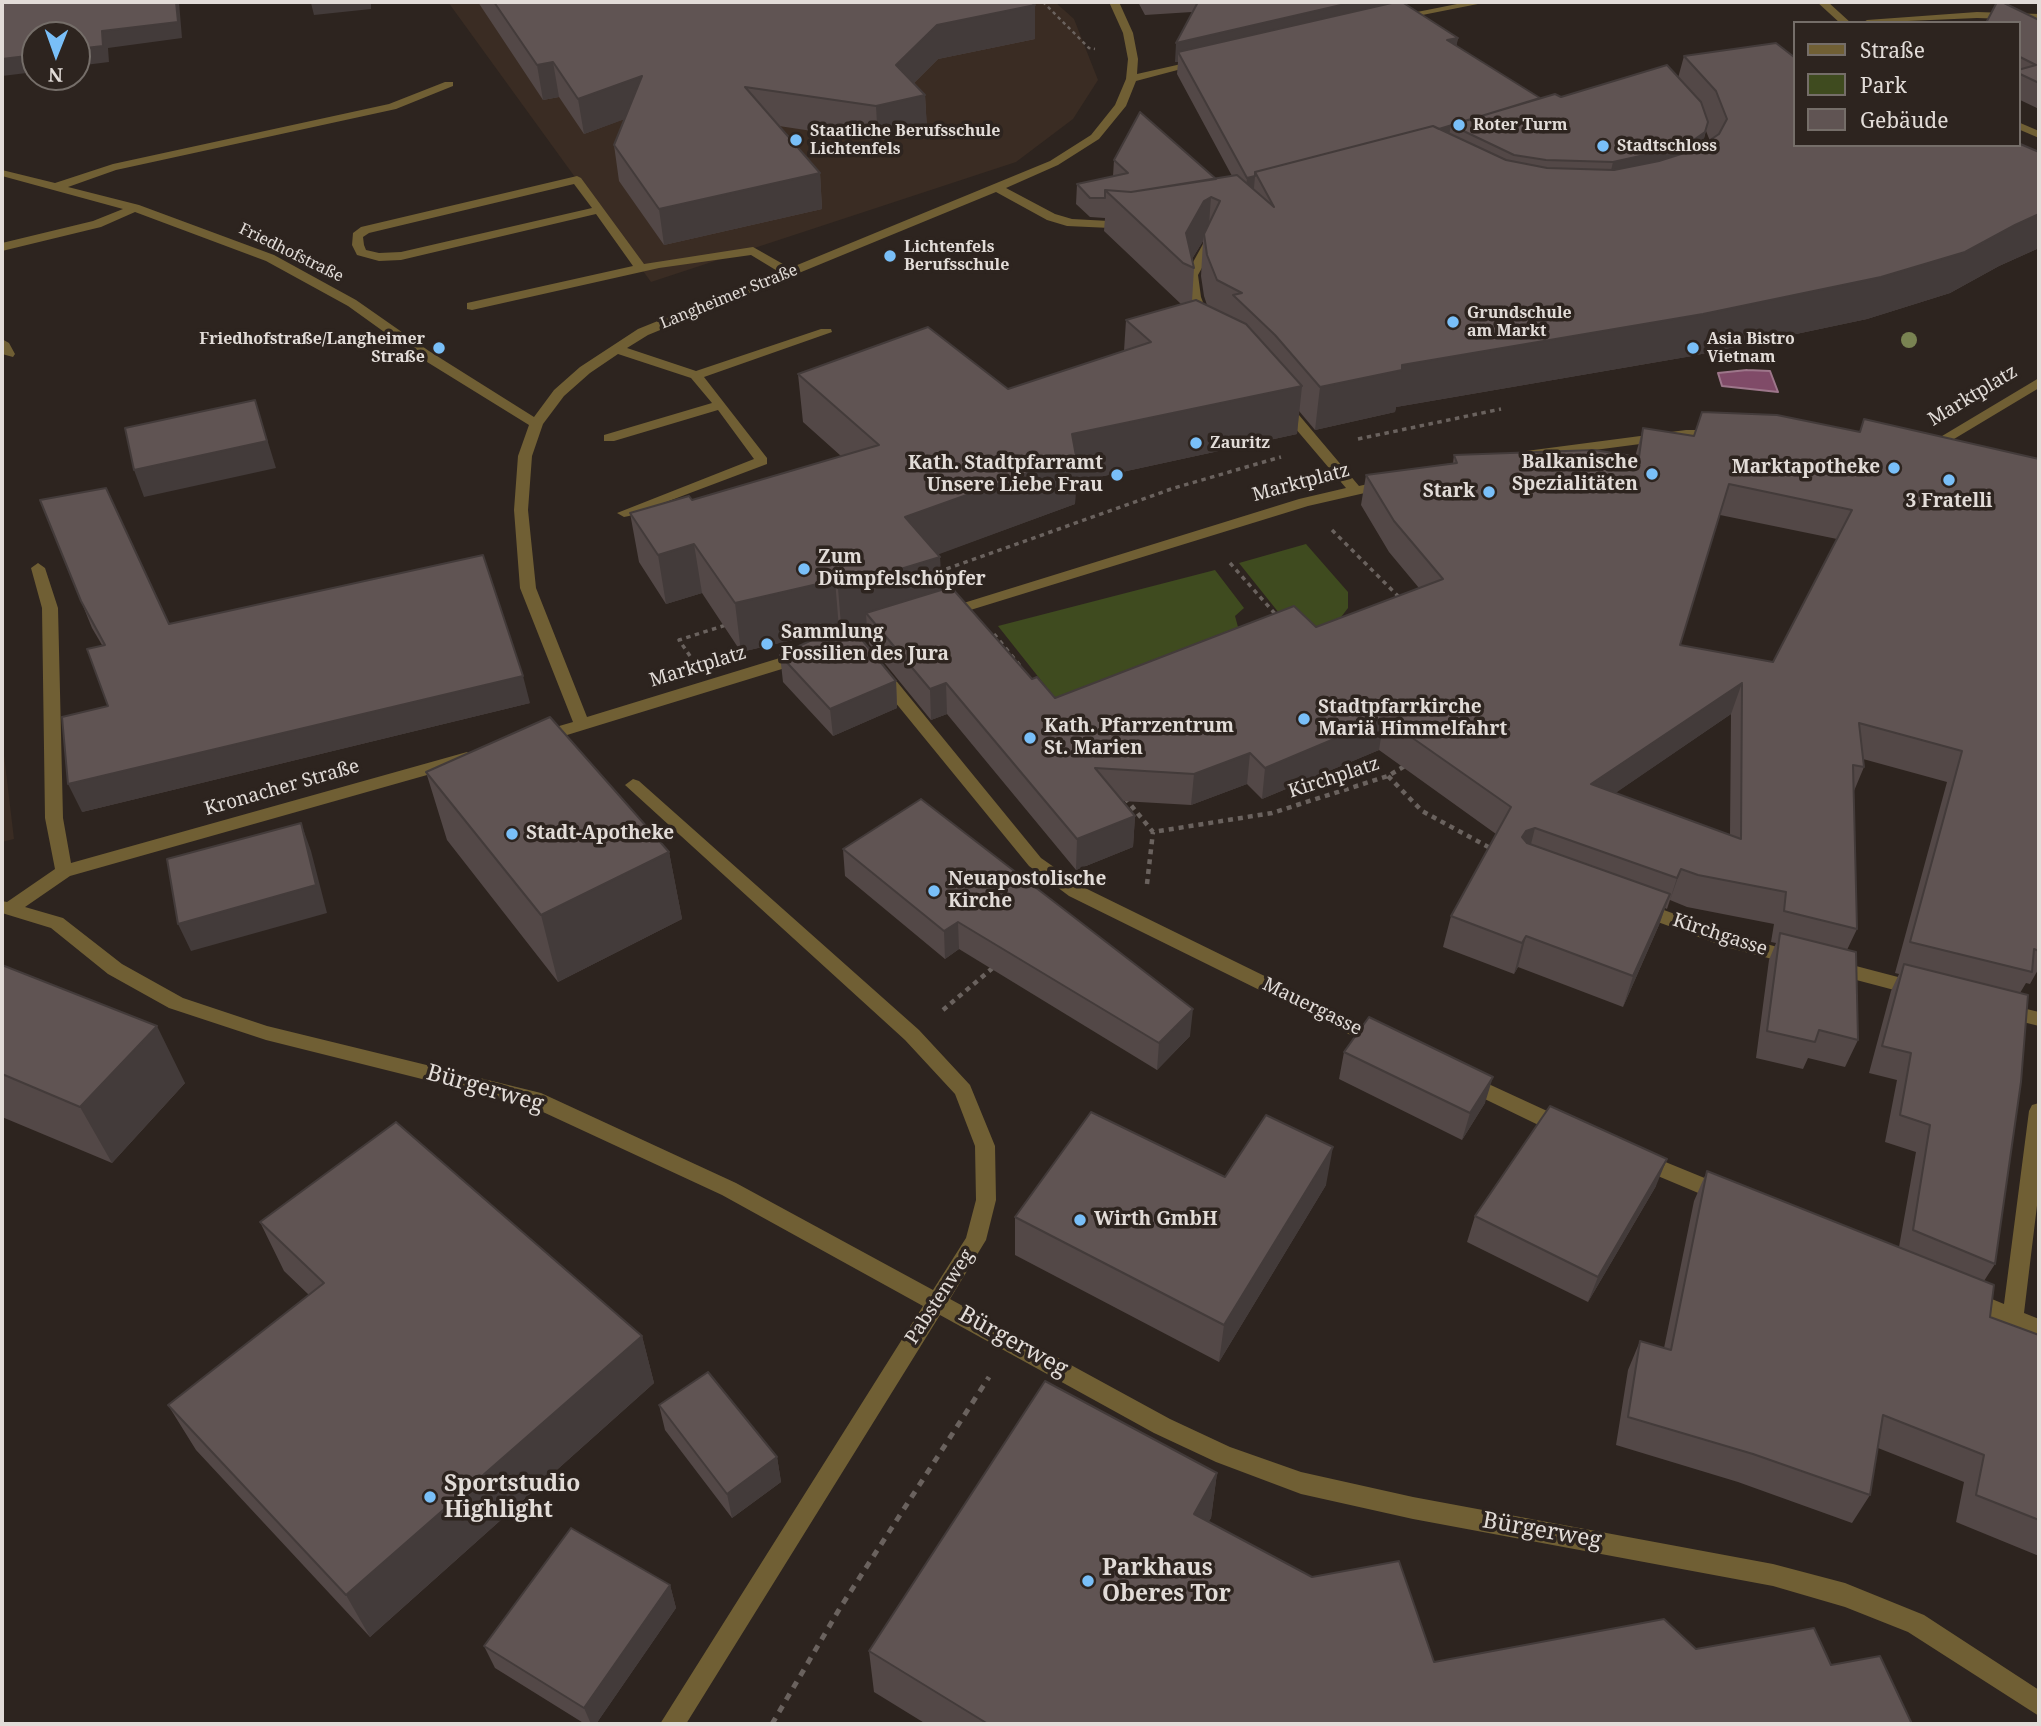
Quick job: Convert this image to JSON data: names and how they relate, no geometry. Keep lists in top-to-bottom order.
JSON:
{
  "streets": {
    "street": [
      "Friedhofstraße",
      "Langheimer Straße",
      "Marktplatz",
      "Kronacher Straße",
      "Kirchgasse",
      "Mauergasse",
      "Bürgerweg",
      "Pabstenweg"
    ],
    "path": ["Kirchplatz"]
  },
  "crossings": [
    ["Friedhofstraße", "Langheimer Straße"],
    ["Langheimer Straße", "Marktplatz"],
    ["Kronacher Straße", "Bürgerweg"],
    ["Bürgerweg", "Pabstenweg"]
  ],
  "places": [
    "Roter Turm",
    "Staatliche Berufsschule Lichtenfels",
    "Stadtschloss",
    "Lichtenfels Berufsschule",
    "Grundschule am Markt",
    "Friedhofstraße/Langheimer Straße",
    "Asia Bistro Vietnam",
    "Zauritz",
    "Marktapotheke",
    "Balkanische Spezialitäten",
    "Kath. Stadtpfarramt Unsere Liebe Frau",
    "3 Fratelli",
    "Stark",
    "Zum Dümpfelschöpfer",
    "Sammlung Fossilien des Jura",
    "Stadtpfarrkirche Mariä Himmelfahrt",
    "Kath. Pfarrzentrum St. Marien",
    "Stadt-Apotheke",
    "Neuapostolische Kirche",
    "Wirth GmbH",
    "Sportstudio Highlight",
    "Parkhaus Oberes Tor"
  ],
  "legend": ["Straße", "Park", "Gebäude"],
  "north": "bottom"
}
